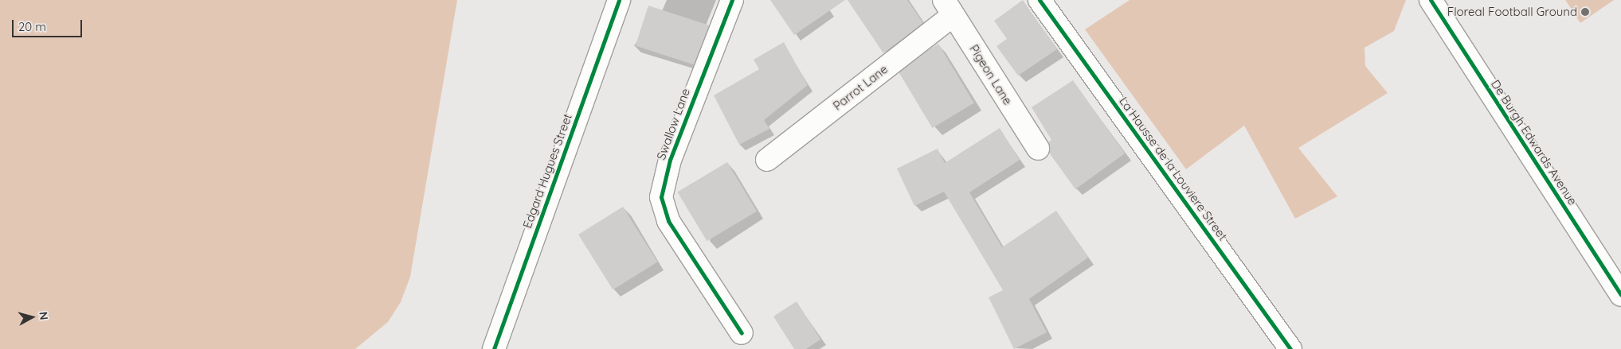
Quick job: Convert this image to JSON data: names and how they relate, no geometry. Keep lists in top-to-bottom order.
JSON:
{
  "streets": {
    "street": [
      "Pigeon Lane",
      "Parrot Lane",
      "Swallow Lane",
      "De Burgh Edwards Avenue",
      "La Hausse de la Louviere Street",
      "Edgard Hugues Street"
    ]
  },
  "crossings": [
    ["Pigeon Lane", "Parrot Lane"]
  ],
  "places": ["Floreal Football Ground"],
  "scale_bar": "20 m",
  "north": "right"
}
